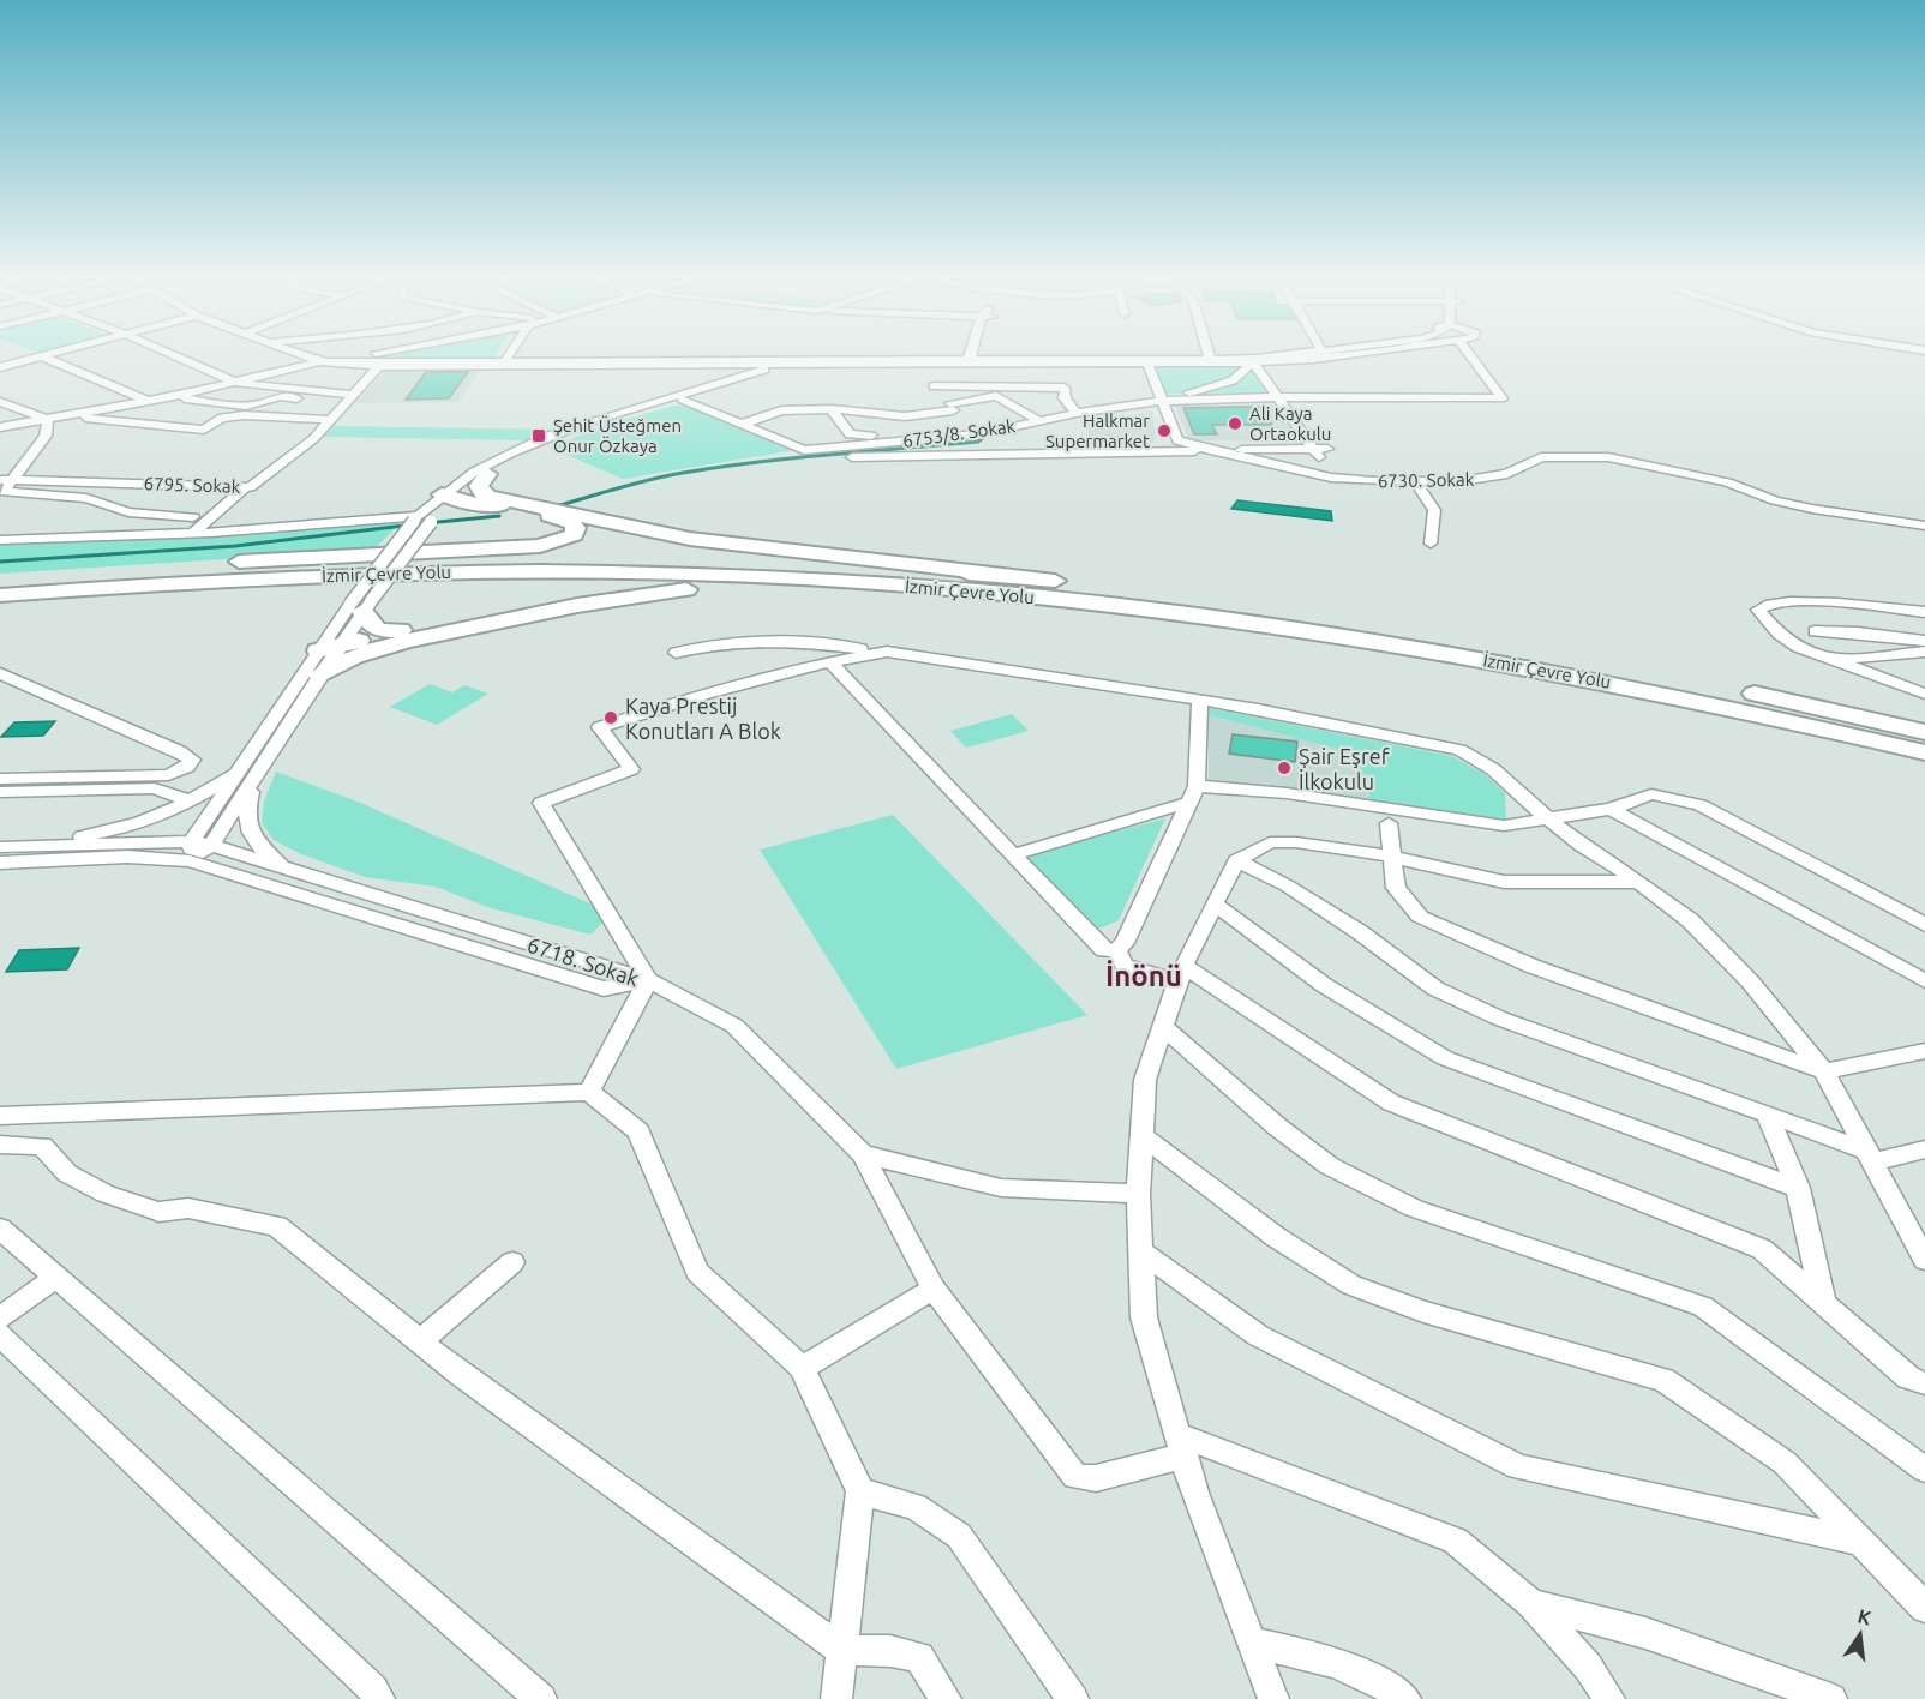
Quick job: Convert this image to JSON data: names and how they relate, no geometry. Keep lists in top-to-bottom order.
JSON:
{
  "streets": {
    "highway": ["İzmir Çevre Yolu"],
    "street": [
      "6753/8. Sokak",
      "6730. Sokak",
      "6795. Sokak",
      "6718. Sokak"
    ]
  },
  "crossings": [
    ["6753/8. Sokak", "6730. Sokak"]
  ],
  "districts": ["İnönü"],
  "places": {
    "other": [
      "Ali Kaya Ortaokulu",
      "Halkmar Supermarket",
      "Kaya Prestij Konutları A Blok",
      "Şair Eşref İlkokulu"
    ],
    "transit": ["Şehit Üsteğmen Onur Özkaya"]
  },
  "north": "top"
}
